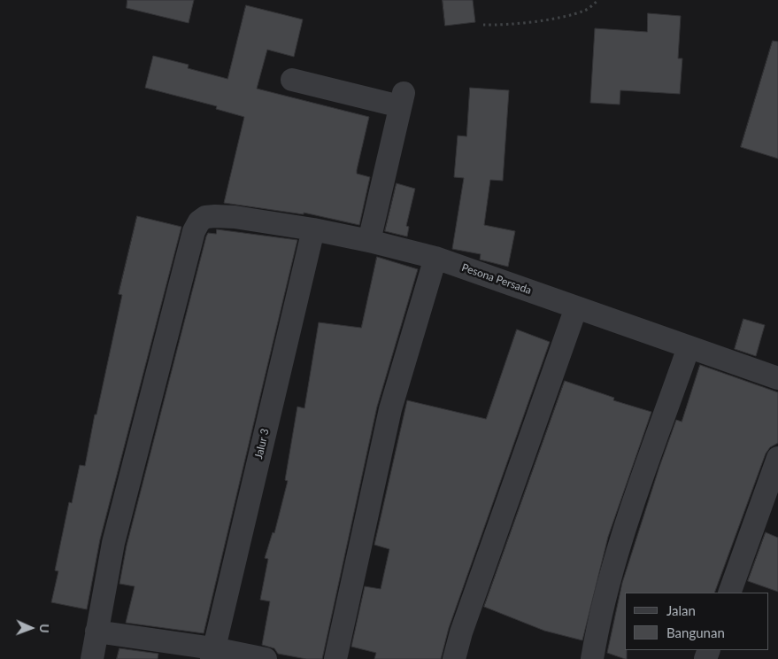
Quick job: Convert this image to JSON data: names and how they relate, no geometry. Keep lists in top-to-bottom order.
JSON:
{
  "streets": {
    "street": ["Pesona Persada", "Jalur 3"]
  },
  "crossings": [
    ["Pesona Persada", "Jalur 3"]
  ],
  "legend": ["Jalan", "Bangunan"],
  "north": "right"
}
